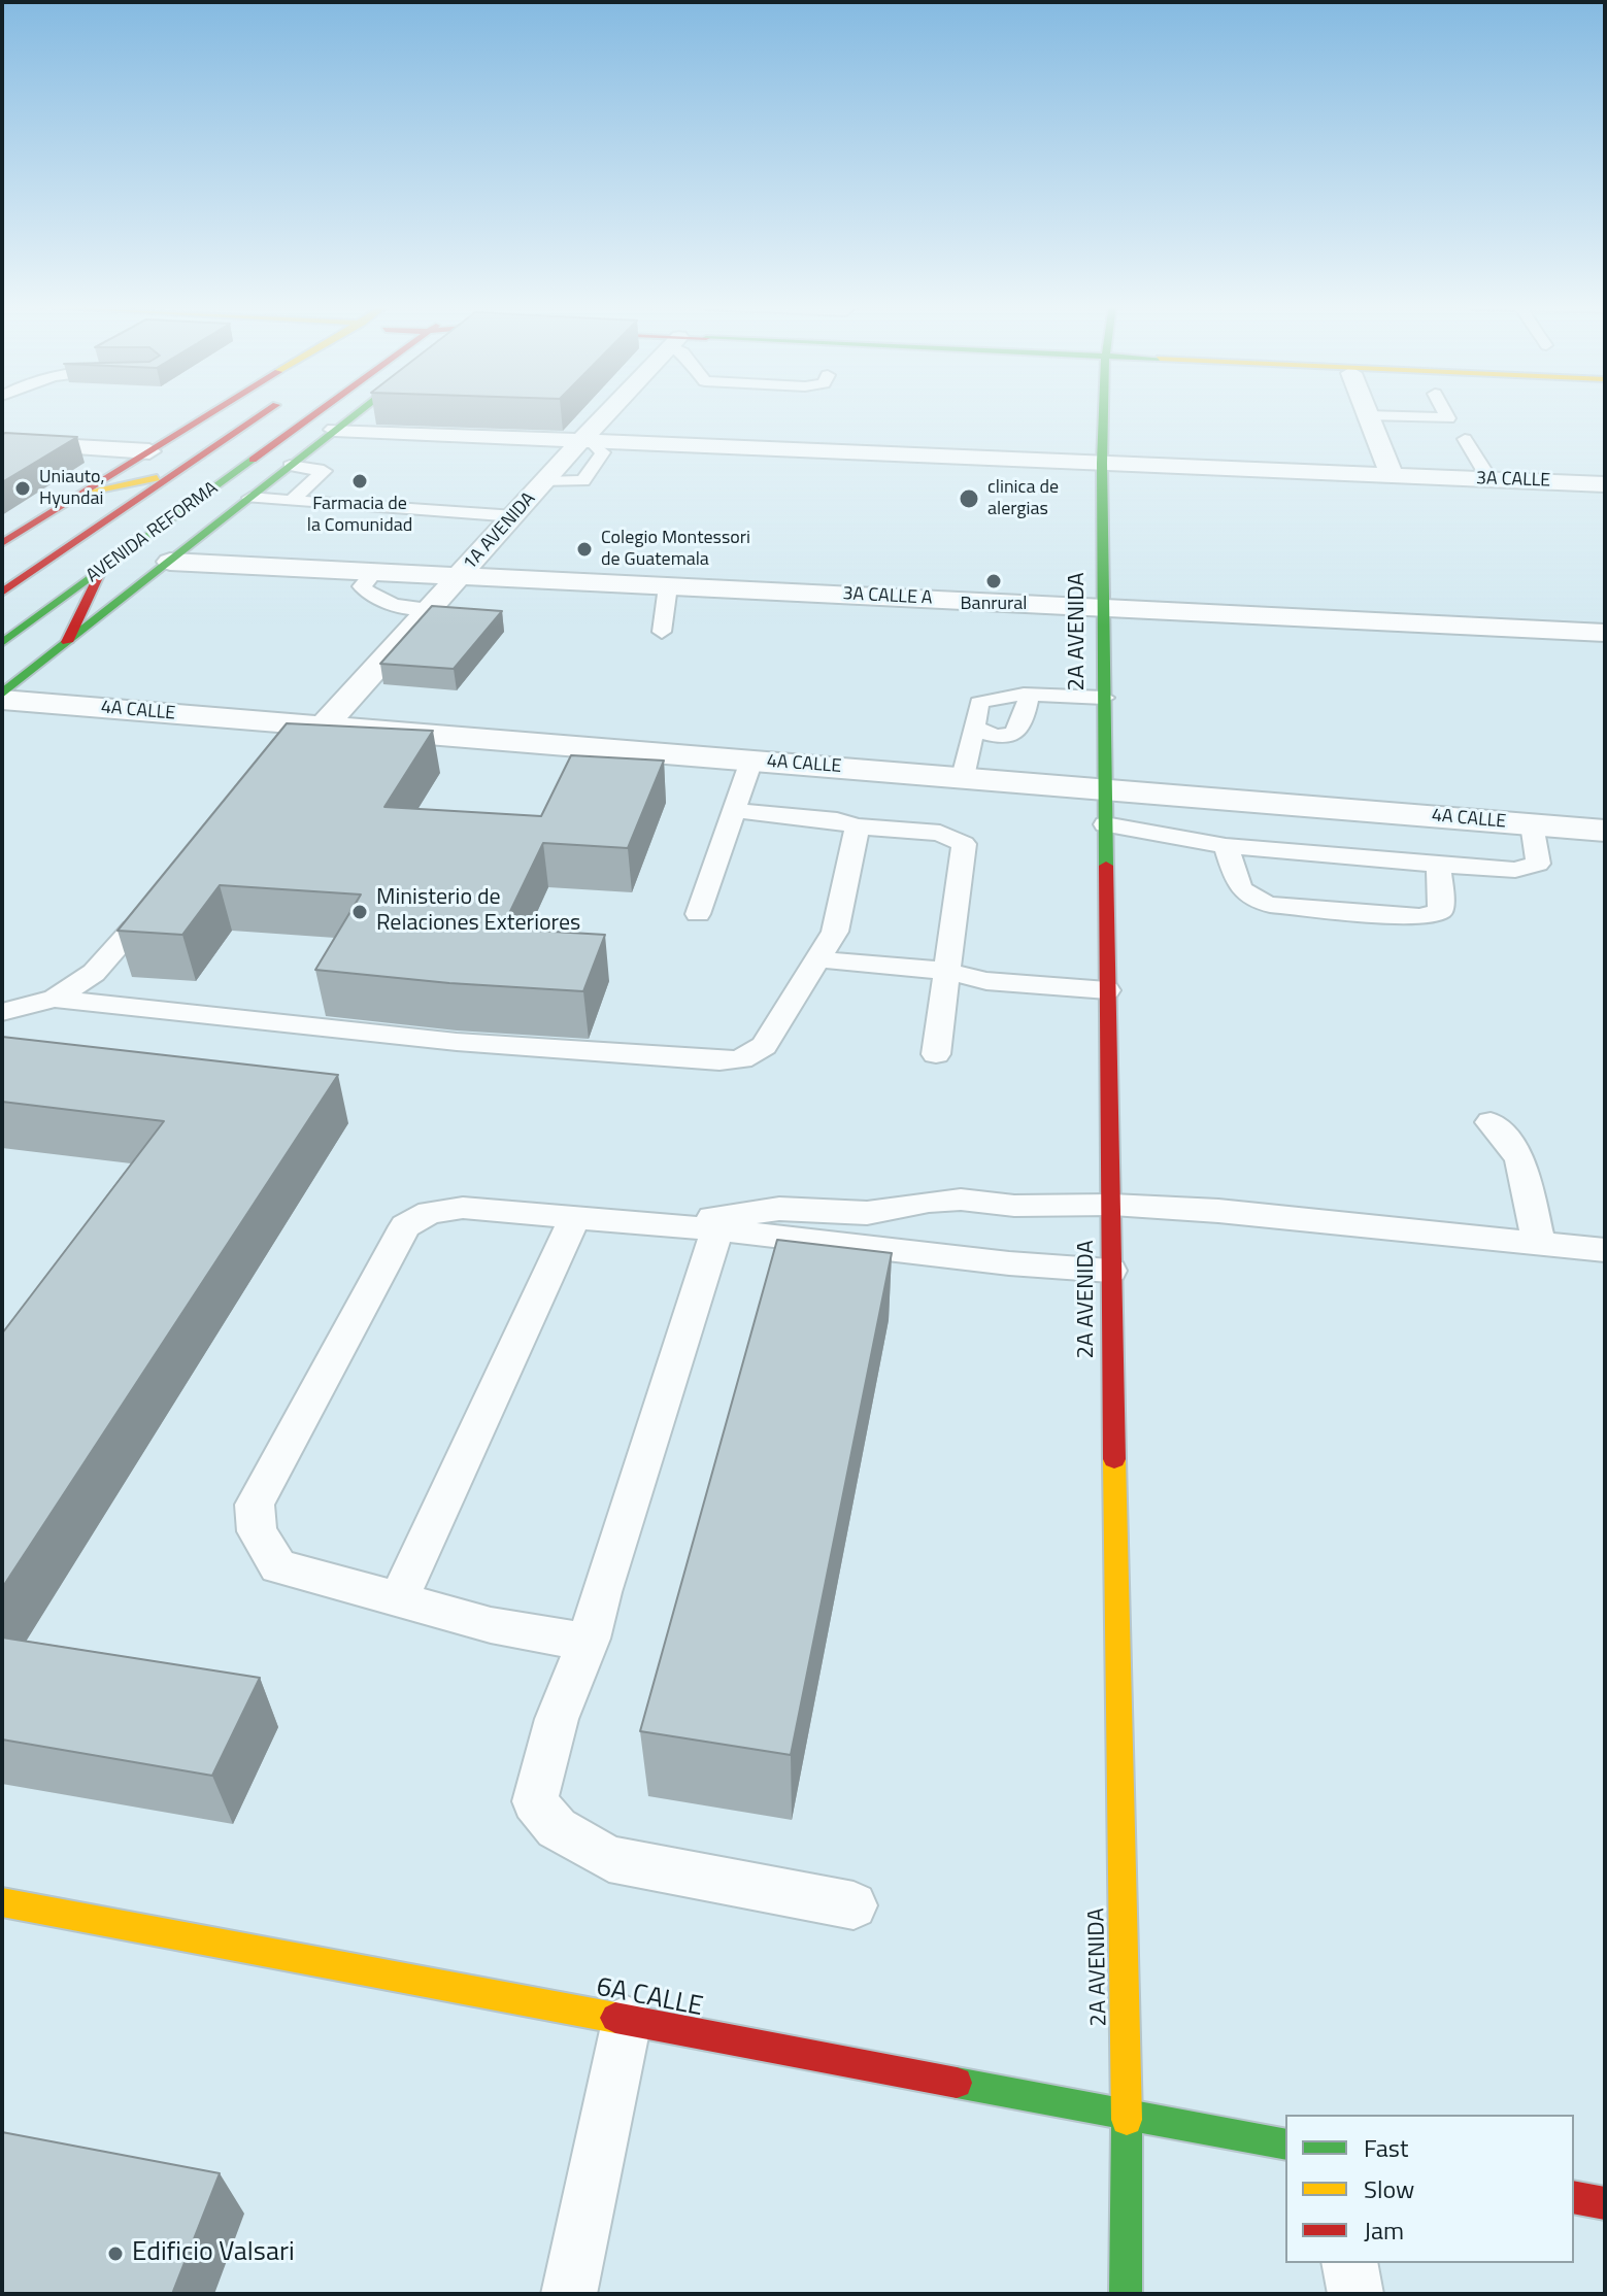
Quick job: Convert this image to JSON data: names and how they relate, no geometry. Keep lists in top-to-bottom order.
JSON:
{
  "streets": {
    "street": [
      "3A CALLE",
      "1A AVENIDA",
      "AVENIDA REFORMA",
      "3A CALLE A",
      "2A AVENIDA",
      "4A CALLE",
      "6A CALLE"
    ]
  },
  "crossings": [
    ["3A CALLE", "1A AVENIDA"],
    ["3A CALLE", "2A AVENIDA"],
    ["1A AVENIDA", "3A CALLE A"],
    ["1A AVENIDA", "4A CALLE"],
    ["3A CALLE A", "2A AVENIDA"],
    ["2A AVENIDA", "4A CALLE"],
    ["2A AVENIDA", "6A CALLE"]
  ],
  "places": [
    "Farmacia de la Comunidad",
    "Uniauto, Hyundai",
    "clinica de alergias",
    "Colegio Montessori de Guatemala",
    "Banrural",
    "Ministerio de Relaciones Exteriores",
    "Edificio Valsari"
  ],
  "legend": ["Fast", "Slow", "Jam"]
}
